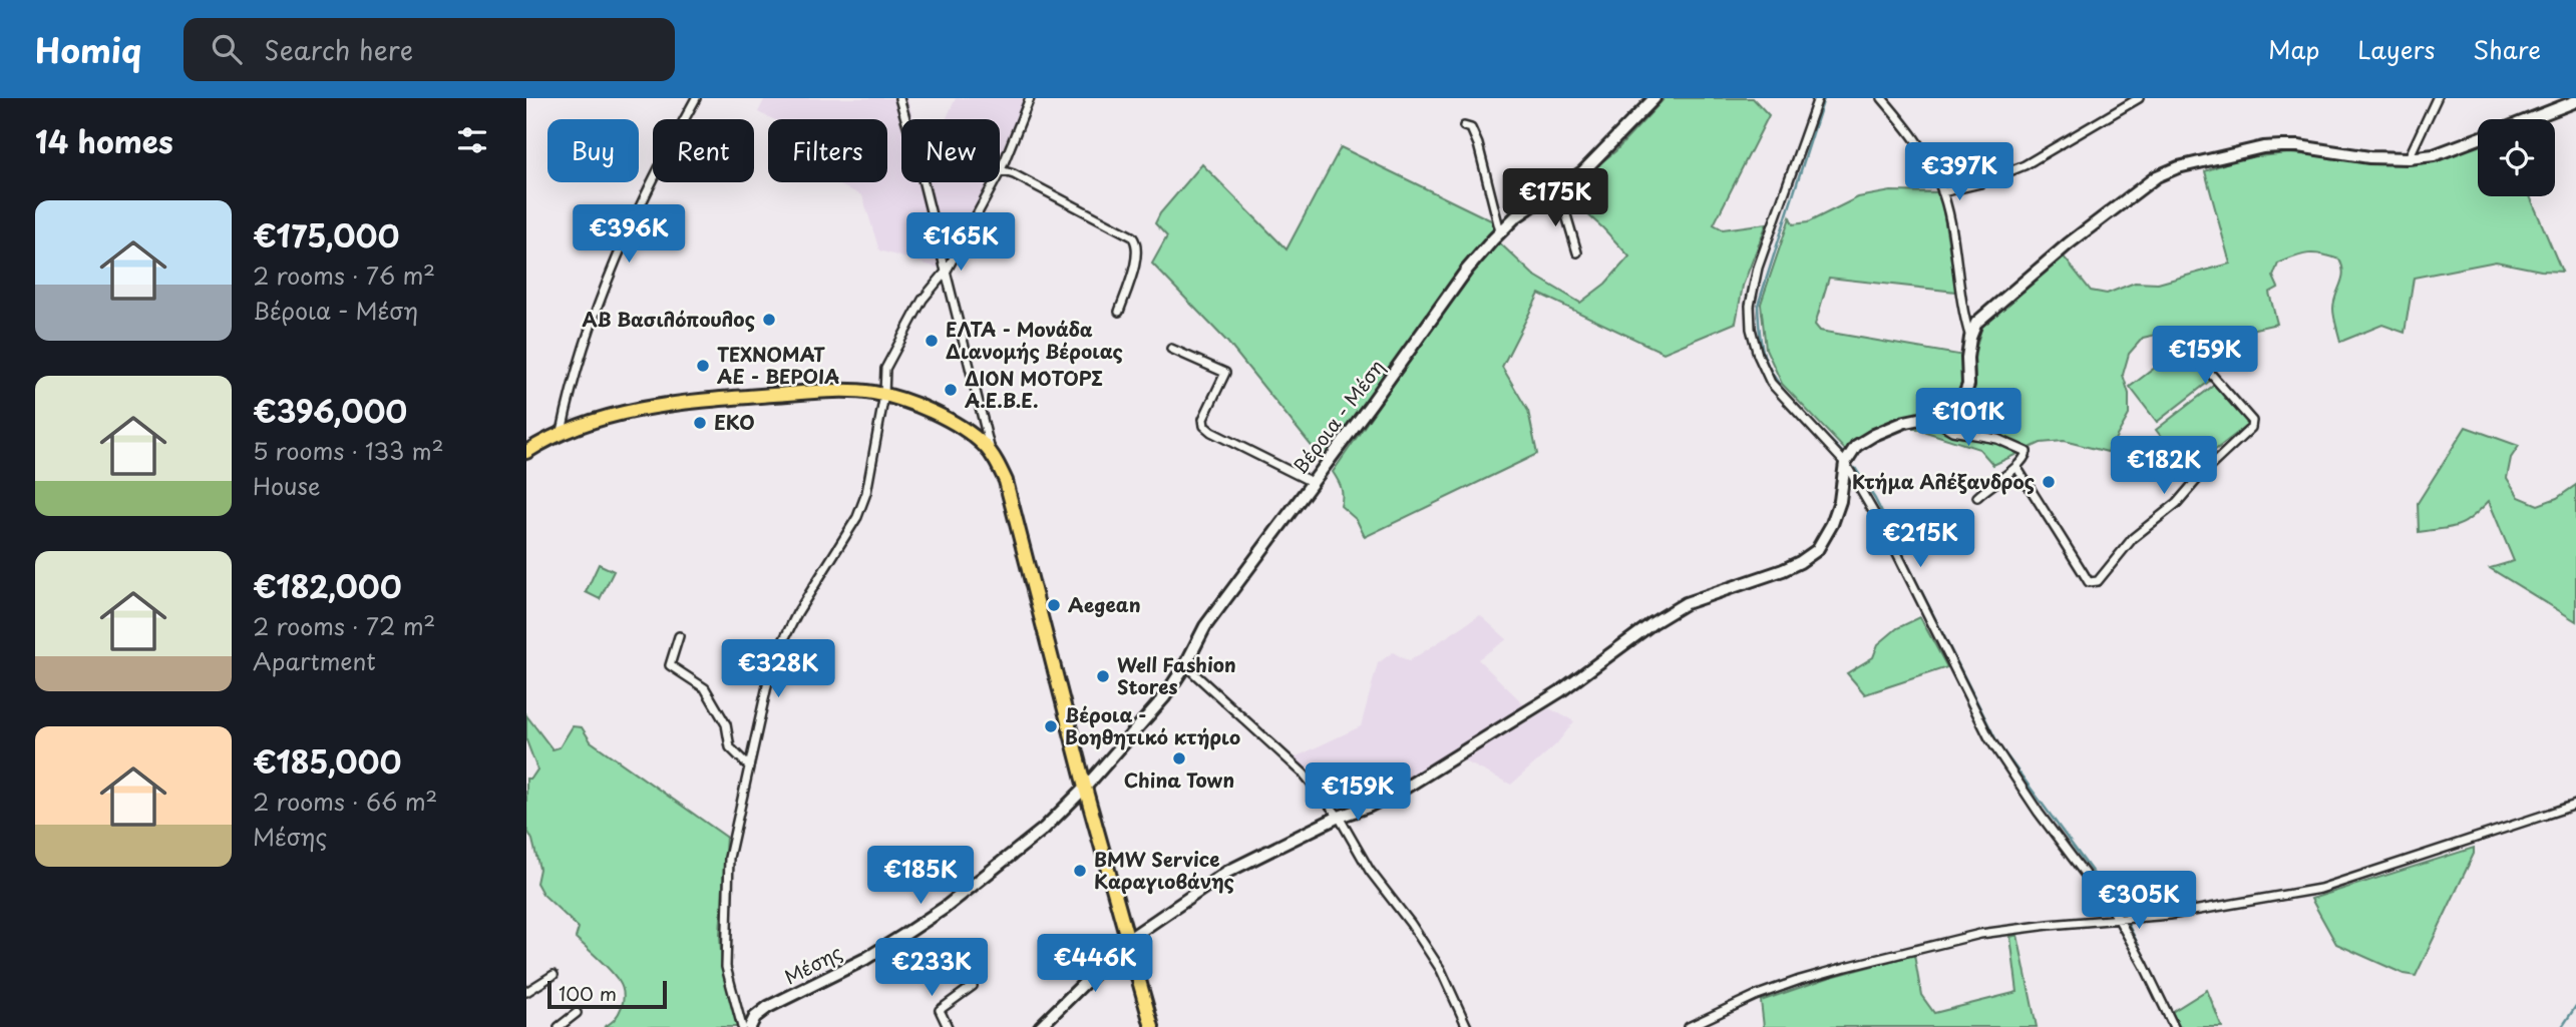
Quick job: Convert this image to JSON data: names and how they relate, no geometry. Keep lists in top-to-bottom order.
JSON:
{
  "streets": {
    "street": ["Βέροια - Μέση", "Μέσης"]
  },
  "crossings": [
    ["Βέροια - Μέση", "Μέσης"]
  ],
  "places": [
    "ΑΒ Βασιλόπουλος",
    "ΕΛΤΑ - Μονάδα Διανομής Βέροιας",
    "ΤΕΧΝΟΜΑΤ ΑΕ - ΒΕΡΟΙΑ",
    "ΔΙΟΝ ΜΟΤΟΡΣ Α.Ε.Β.Ε.",
    "EKO",
    "Κτήμα Αλέξανδρος",
    "Aegean",
    "Well Fashion Stores",
    "Βέροια - Βοηθητικό κτήριο",
    "China Town",
    "BMW Service Καραγιοβάνης"
  ],
  "scale_bar": "100 m",
  "page": {
    "header": "Homiq",
    "search": "Search here",
    "nav": ["Map", "Layers", "Share"],
    "heading": "14 homes",
    "chip": [
      "Buy",
      "Rent",
      "Filters",
      "New"
    ],
    "price": [
      "€397K",
      "€175K",
      "€396K",
      "€165K",
      "€159K",
      "€101K",
      "€182K",
      "€215K",
      "€328K",
      "€159K",
      "€185K",
      "€305K",
      "€446K",
      "€233K"
    ],
    "list": [
      {
        "name": "€175,000",
        "note": "2 rooms · 76 m² · Βέροια - Μέση"
      },
      {
        "name": "€396,000",
        "note": "5 rooms · 133 m² · House"
      },
      {
        "name": "€182,000",
        "note": "2 rooms · 72 m² · Apartment"
      },
      {
        "name": "€185,000",
        "note": "2 rooms · 66 m² · Μέσης"
      }
    ],
    "scale": "100 m"
  }
}
